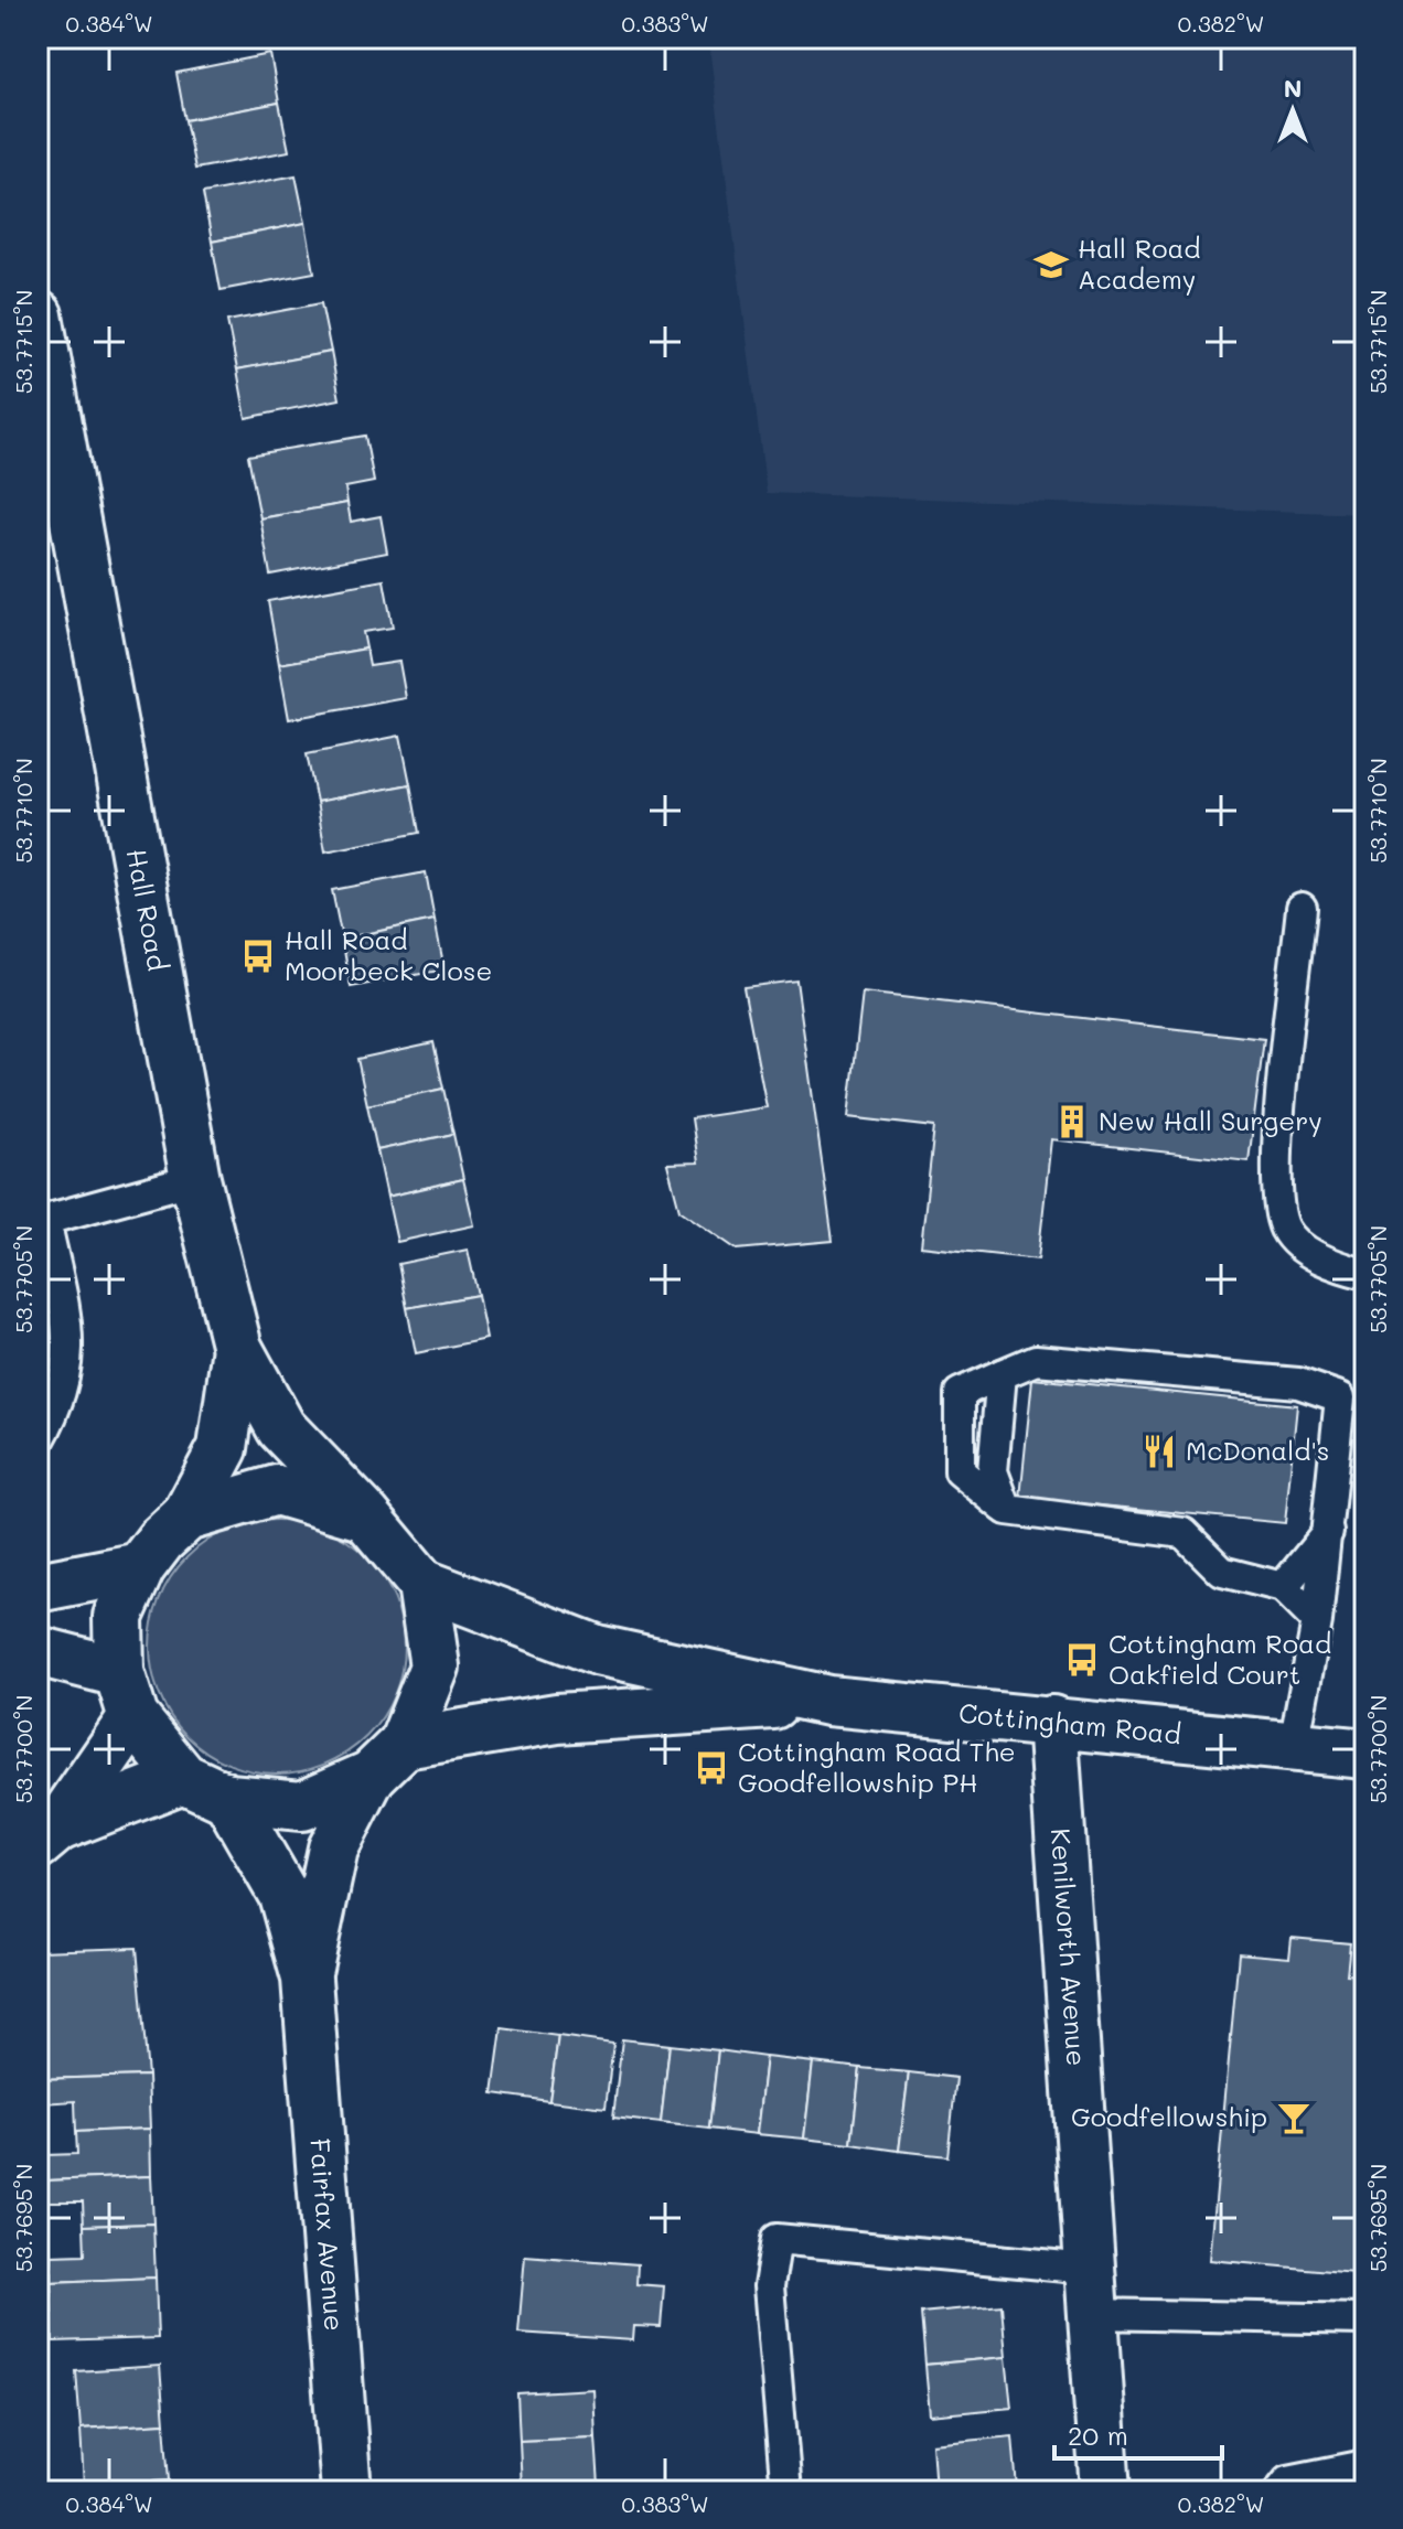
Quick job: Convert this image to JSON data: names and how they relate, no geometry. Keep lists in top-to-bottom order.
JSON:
{
  "streets": {
    "street": [
      "Hall Road",
      "Cottingham Road",
      "Kenilworth Avenue",
      "Fairfax Avenue"
    ]
  },
  "crossings": [
    ["Hall Road", "Cottingham Road"],
    ["Hall Road", "Fairfax Avenue"],
    ["Cottingham Road", "Kenilworth Avenue"],
    ["Cottingham Road", "Fairfax Avenue"]
  ],
  "places": {
    "school or university": ["Hall Road Academy"],
    "bus stop": ["Hall Road Moorbeck Close", "Cottingham Road Oakfield Court", "Cottingham Road The Goodfellowship PH"],
    "building": ["New Hall Surgery"],
    "restaurant": ["McDonald's"],
    "bar": ["Goodfellowship"]
  },
  "scale_bar": "20 m",
  "north": "top",
  "coordinates": [
    "0.384°W",
    "0.383°W",
    "0.382°W",
    "53.7715°N",
    "53.7710°N",
    "53.7705°N",
    "53.7700°N",
    "53.7695°N"
  ]
}
